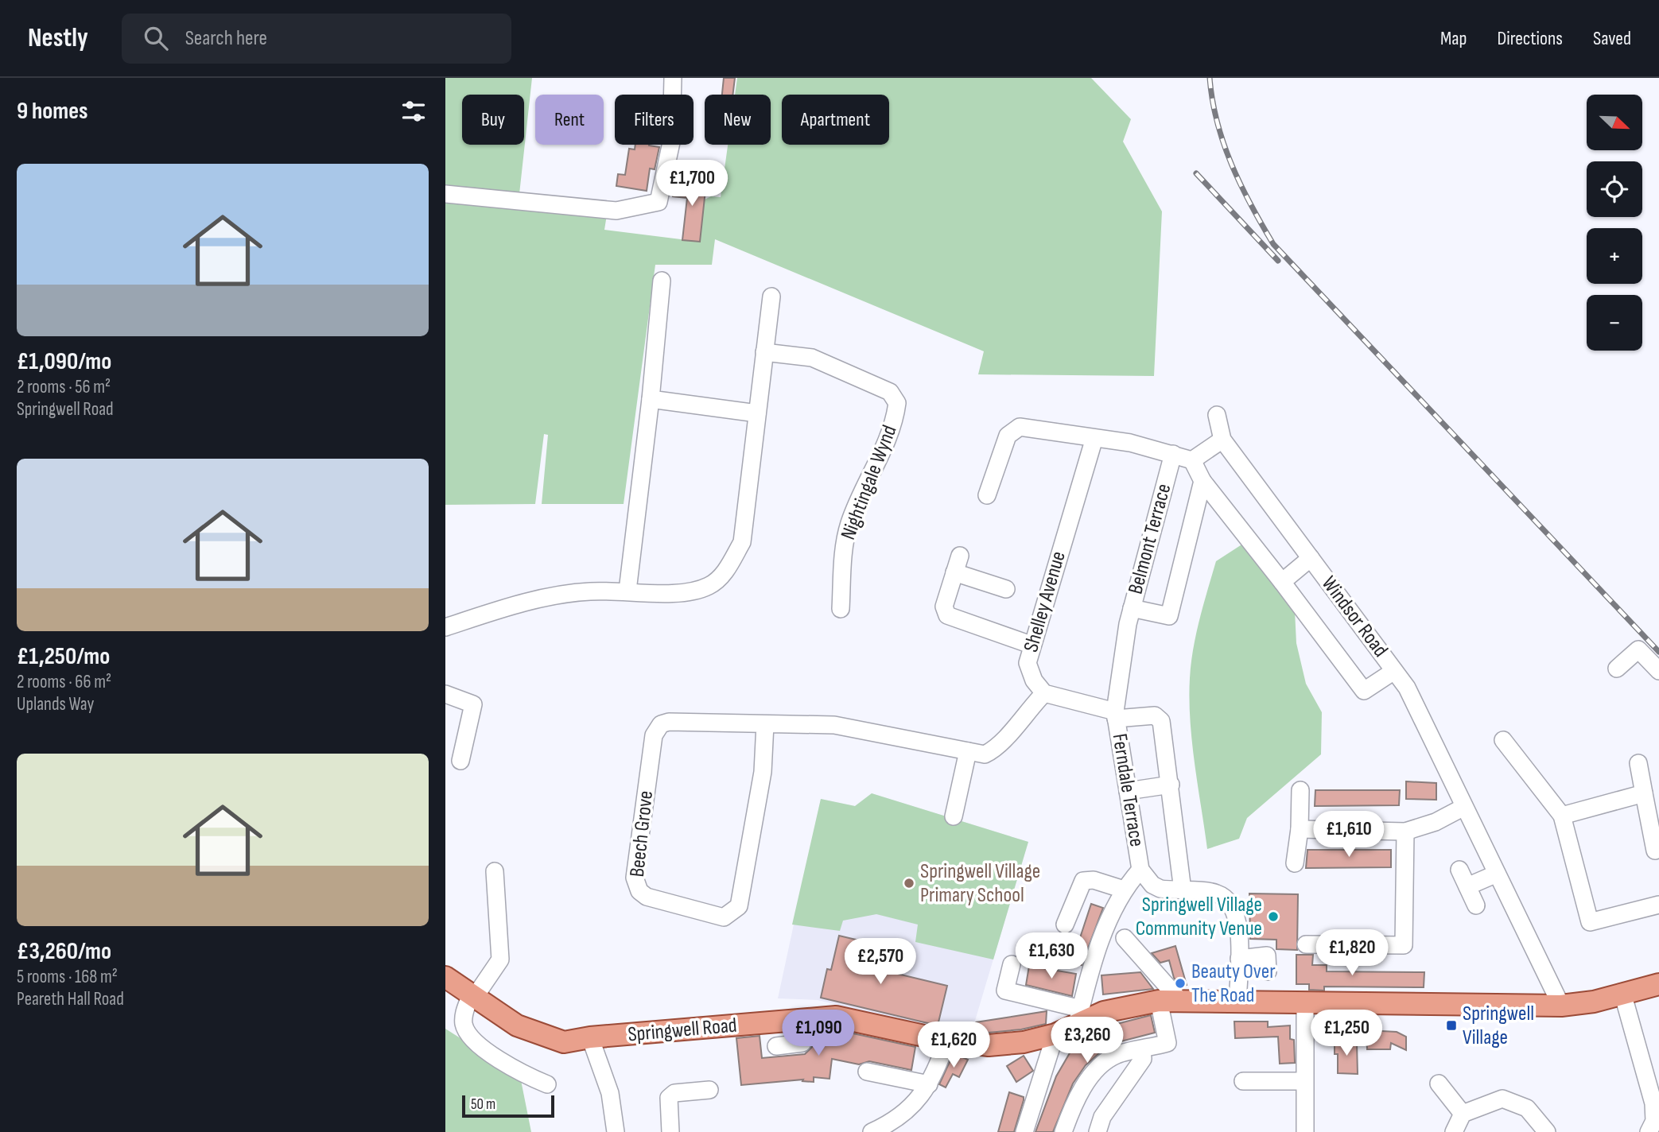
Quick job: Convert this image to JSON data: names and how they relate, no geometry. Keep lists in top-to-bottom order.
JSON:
{
  "streets": {
    "main road": ["Springwell Road"],
    "street": [
      "Nightingale Wynd",
      "Belmont Terrace",
      "Shelley Avenue",
      "Windsor Road",
      "Ferndale Terrace",
      "Beech Grove"
    ]
  },
  "crossings": [
    ["Belmont Terrace", "Ferndale Terrace"],
    ["Shelley Avenue", "Beech Grove"],
    ["Windsor Road", "Springwell Road"]
  ],
  "places": {
    "other": ["Springwell Village Primary School", "Springwell Village Community Venue", "Beauty Over The Road"],
    "transit": ["Springwell Village"]
  },
  "scale_bar": "50 m",
  "north": "bottom right",
  "page": {
    "header": "Nestly",
    "search": "Search here",
    "nav": ["Map", "Directions", "Saved"],
    "heading": "9 homes",
    "map_buttons": ["+", "−"],
    "chip": [
      "Buy",
      "Rent",
      "Filters",
      "New",
      "Apartment"
    ],
    "list": [
      {
        "name": "£1,090/mo",
        "note": "2 rooms · 56 m² · Springwell Road"
      },
      {
        "name": "£1,250/mo",
        "note": "2 rooms · 66 m² · Uplands Way"
      },
      {
        "name": "£3,260/mo",
        "note": "5 rooms · 168 m² · Peareth Hall Road"
      }
    ],
    "price": [
      "£1,700",
      "£1,610",
      "£1,820",
      "£1,630",
      "£2,570",
      "£1,090",
      "£1,250",
      "£3,260",
      "£1,620"
    ],
    "scale": "50 m"
  }
}
